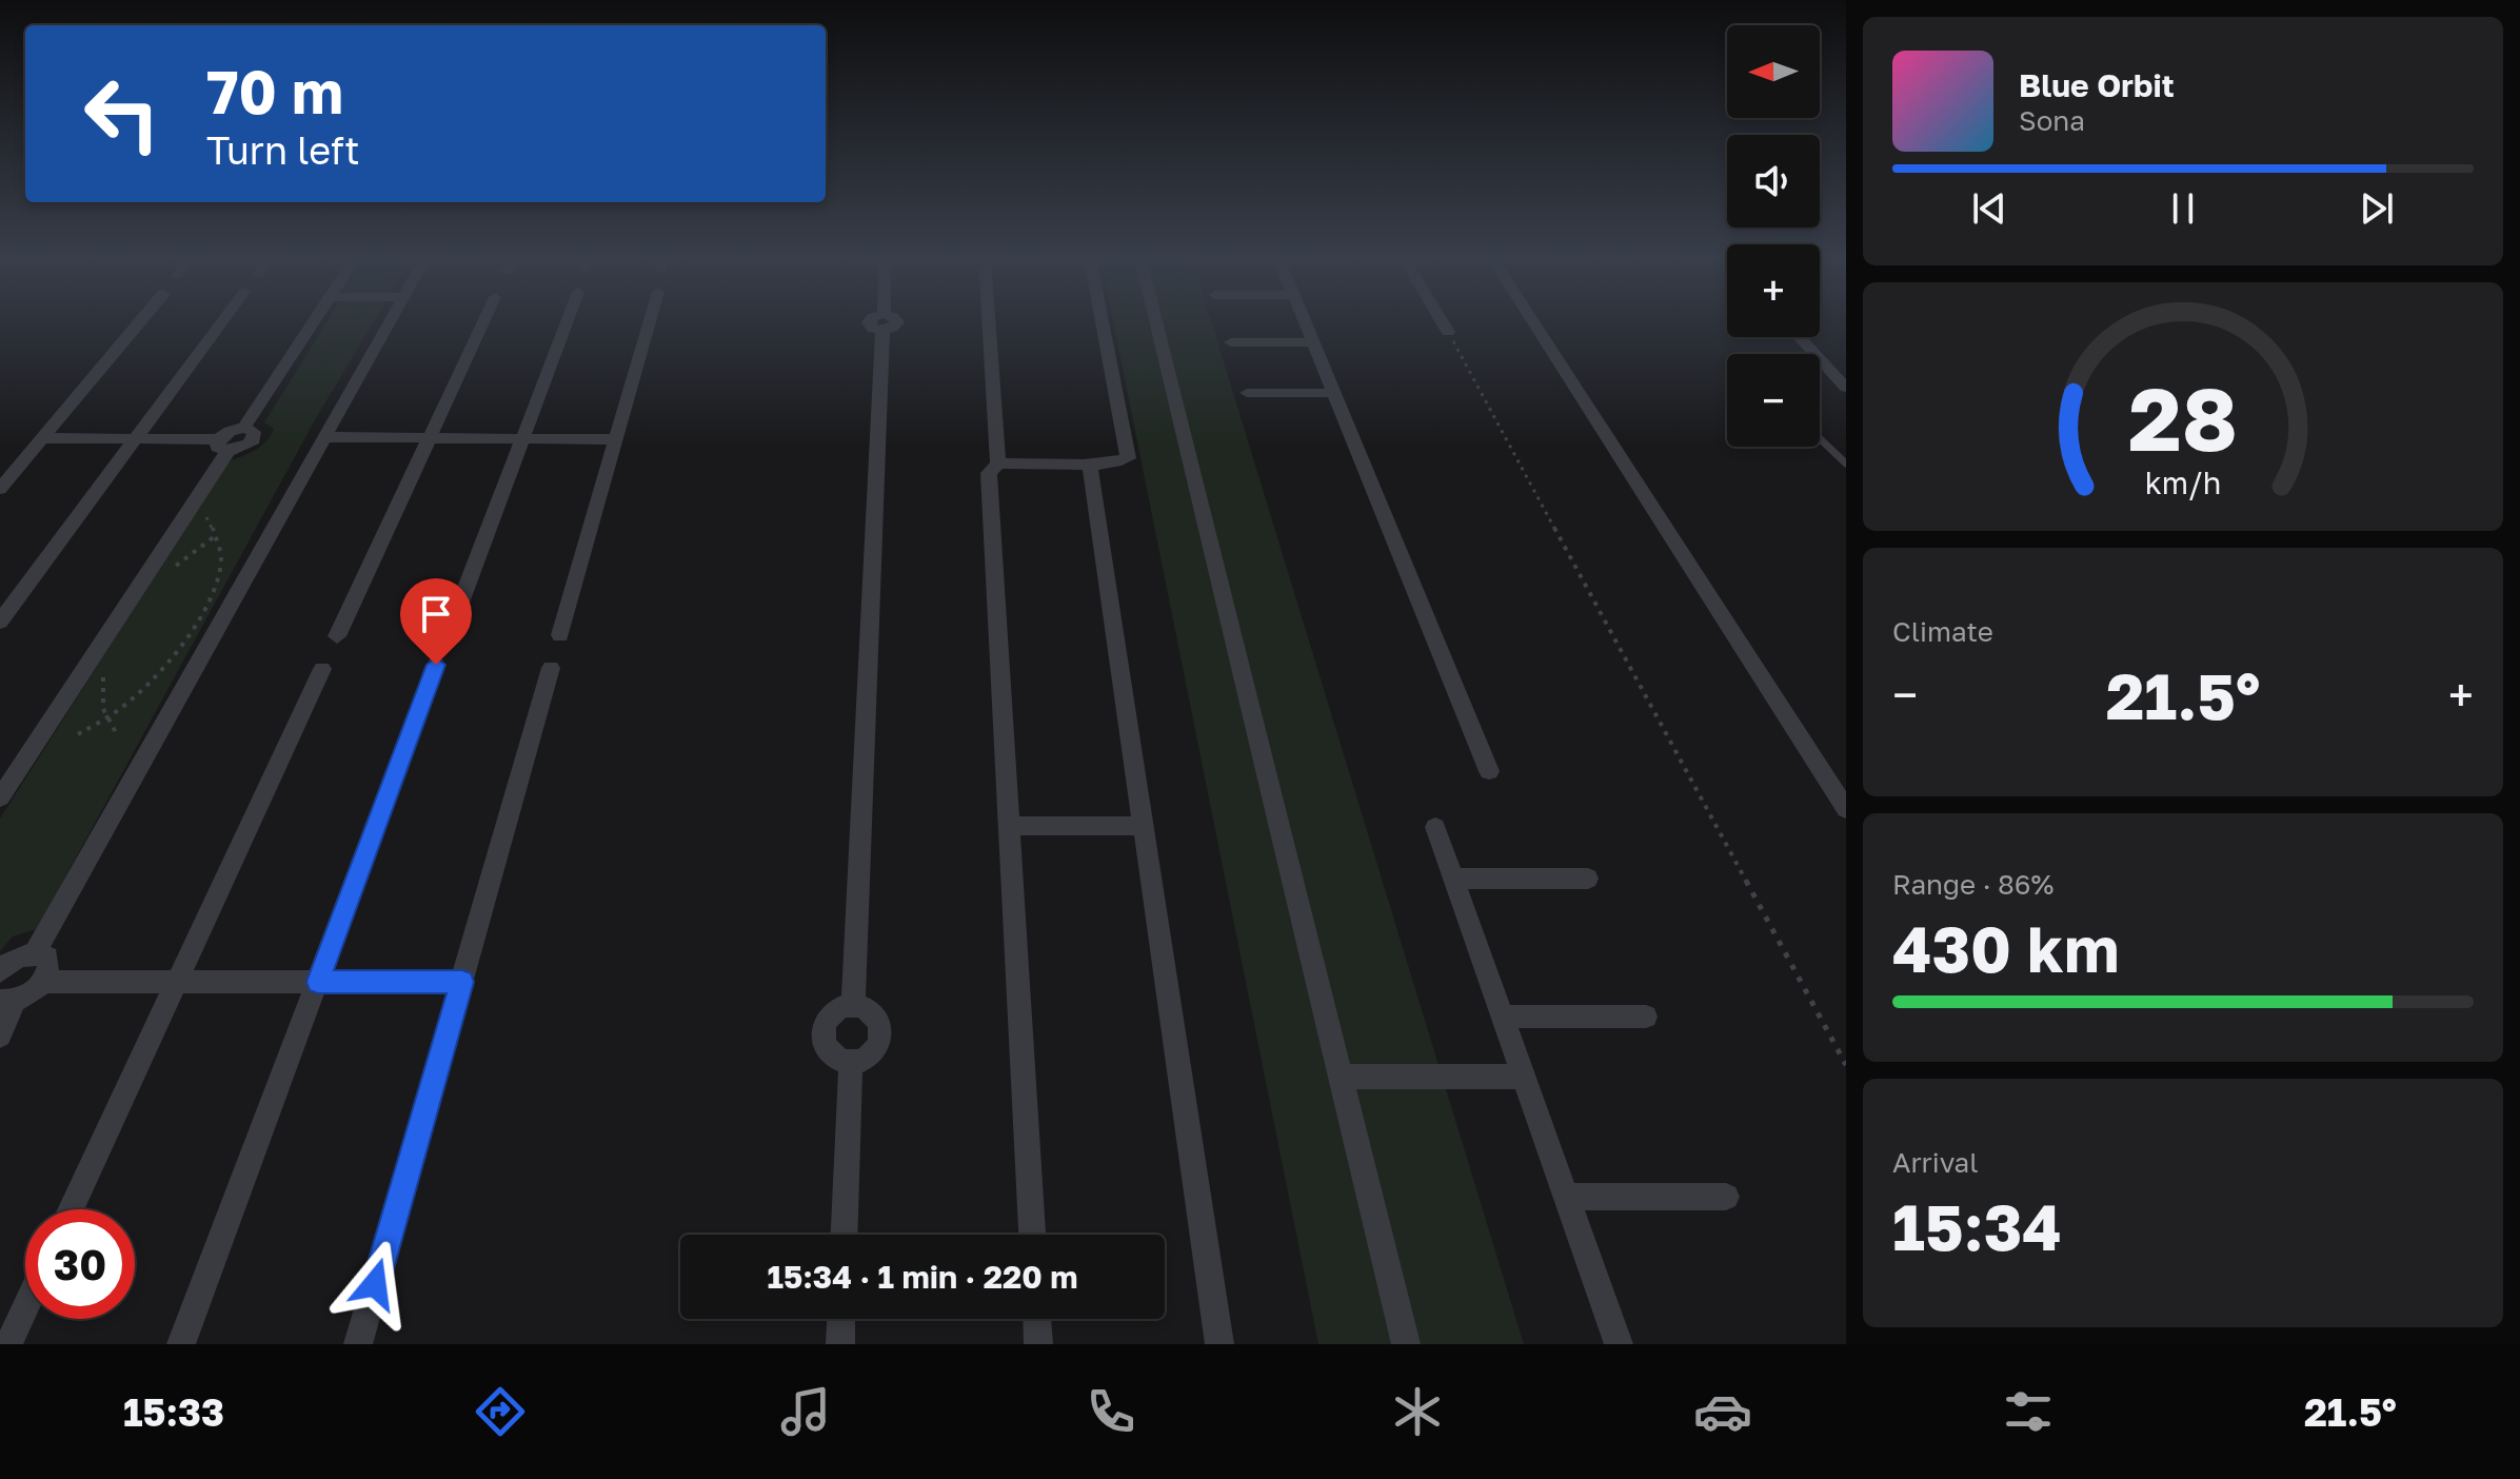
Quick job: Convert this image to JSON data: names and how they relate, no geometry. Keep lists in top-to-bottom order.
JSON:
{
  "north": "left",
  "page": {
    "map_buttons": ["+", "−"],
    "turn": ["70 m", "Turn left"],
    "song": ["Blue Orbit", "Sona"],
    "tile": [
      "Climate",
      ["Range · 86%", "430 km"],
      ["Arrival", "15:34"]
    ],
    "heat": ["−", "21.5°", "+"],
    "limit": "30",
    "trip": "15:34 · 1 min · 220 m",
    "tabs": ["15:33", "21.5°"],
    "gauge": ["28", "km/h"]
  }
}
